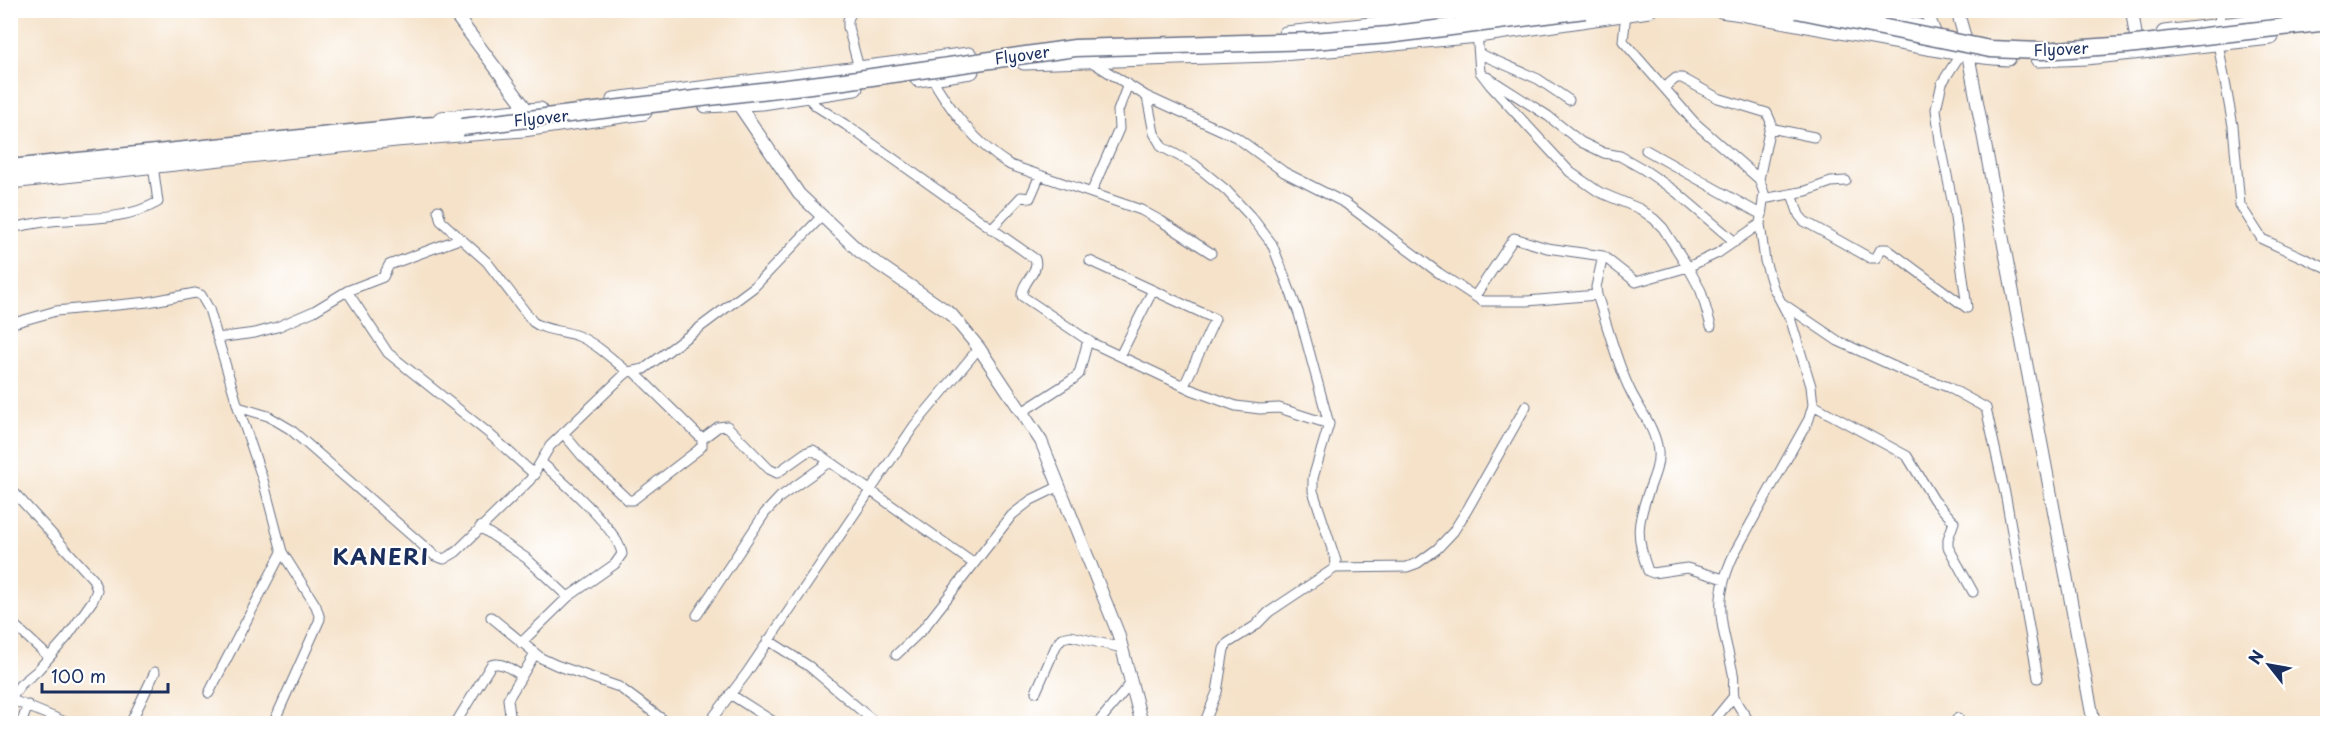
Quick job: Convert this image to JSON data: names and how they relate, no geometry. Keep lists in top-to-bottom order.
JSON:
{
  "streets": {
    "highway": ["Flyover"]
  },
  "districts": ["KANERI"],
  "scale_bar": "100 m",
  "north": "top left"
}
